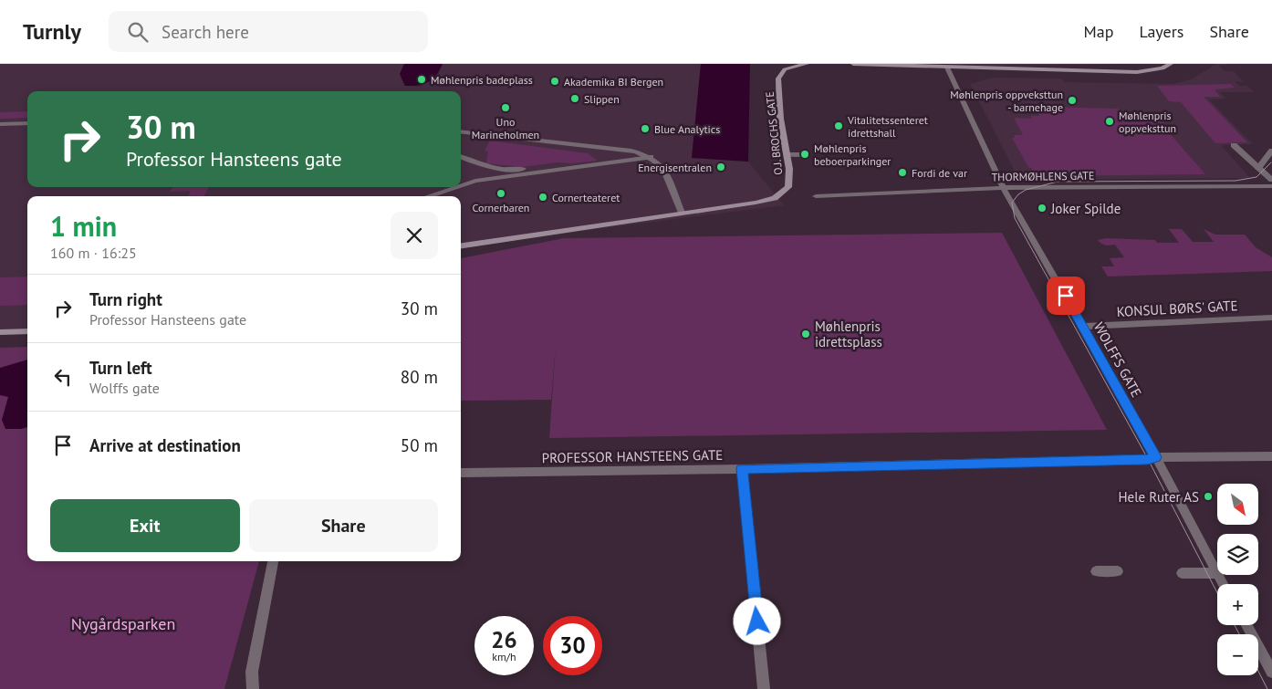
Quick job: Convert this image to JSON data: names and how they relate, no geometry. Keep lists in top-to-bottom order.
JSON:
{
  "streets": {
    "main road": ["O.J. BROCHS GATE"],
    "street": [
      "THORMØHLENS GATE",
      "KONSUL BØRS' GATE",
      "WOLFFS GATE",
      "PROFESSOR HANSTEENS GATE"
    ]
  },
  "crossings": [
    ["THORMØHLENS GATE", "WOLFFS GATE"],
    ["KONSUL BØRS' GATE", "WOLFFS GATE"],
    ["WOLFFS GATE", "PROFESSOR HANSTEENS GATE"]
  ],
  "parks": ["Nygårdsparken"],
  "places": [
    "Møhlenpris badeplass",
    "Akademika BI Bergen",
    "Slippen",
    "Møhlenpris oppveksttun - barnehage",
    "Uno Marineholmen",
    "Møhlenpris oppveksttun",
    "Vitalitetssenteret idrettshall",
    "Blue Analytics",
    "Møhlenpris beboerparkinger",
    "Energisentralen",
    "Fordi de var",
    "Cornerbaren",
    "Cornerteateret",
    "Joker Spilde",
    "Møhlenpris idrettsplass",
    "Hele Ruter AS"
  ],
  "north": "bottom right",
  "page": {
    "header": "Turnly",
    "search": "Search here",
    "nav": ["Map", "Layers", "Share"],
    "turn": ["30 m", "Professor Hansteens gate"],
    "heading": ["1 min", "160 m · 16:25"],
    "list": [
      {
        "name": "Turn right",
        "note": "Professor Hansteens gate",
        "value": "30 m"
      },
      {
        "name": "Turn left",
        "note": "Wolffs gate",
        "value": "80 m"
      },
      {
        "name": "Arrive at destination",
        "value": "50 m"
      }
    ],
    "map_buttons": ["+", "−"],
    "buttons": ["Exit", "Share"],
    "speed": "26 km/h",
    "limit": "30"
  }
}
